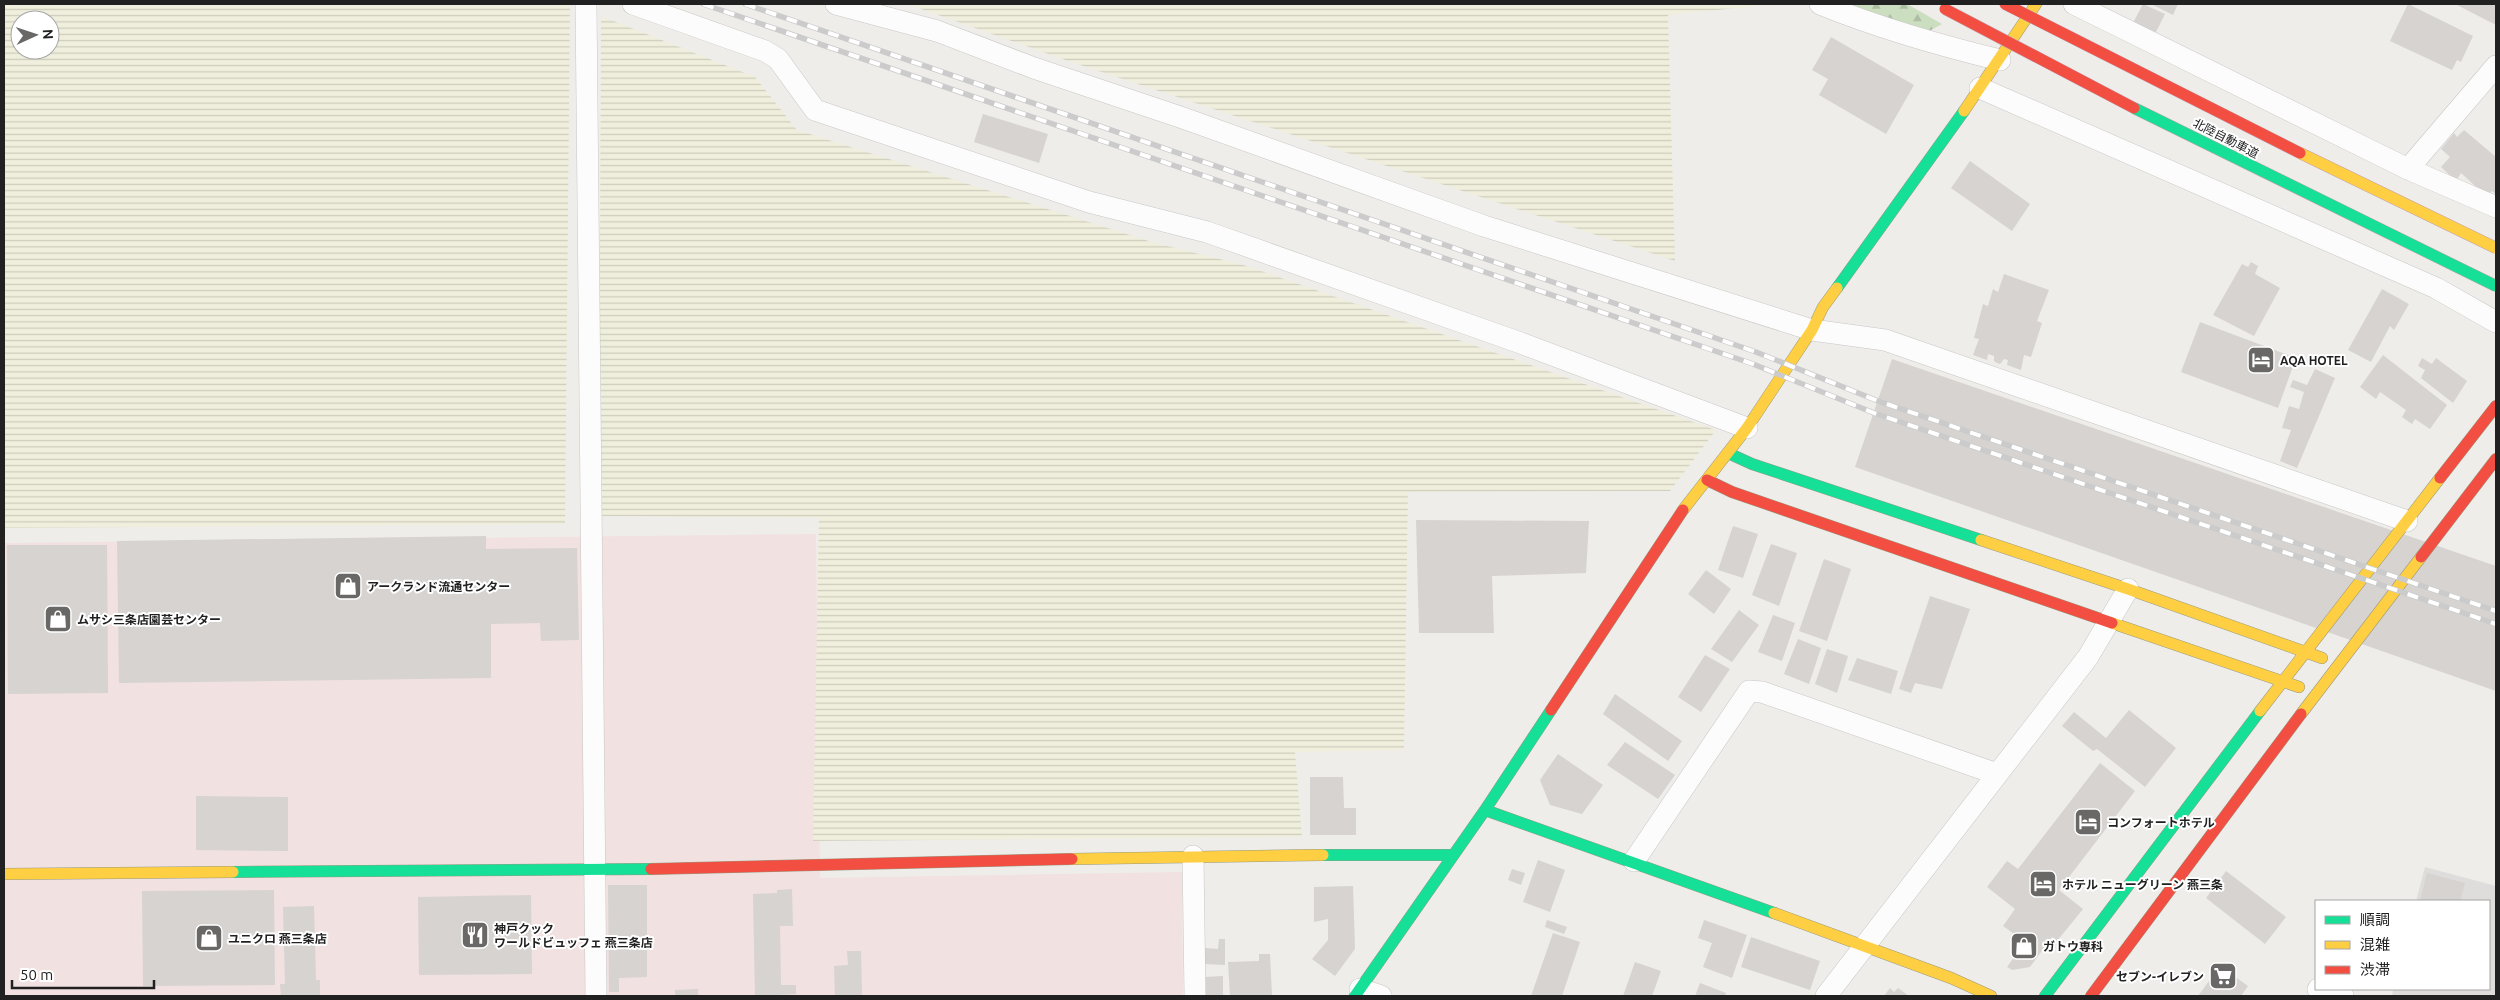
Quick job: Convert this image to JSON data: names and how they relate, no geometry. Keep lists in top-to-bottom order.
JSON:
{
  "streets": {
    "main road": ["北陸自動車道"]
  },
  "places": {
    "hotel": ["AQA HOTEL", "コンフォートホテル", "ホテル ニューグリーン 燕三条"],
    "shop": [
      "アークランド流通センター",
      "ムサシ三条店園芸センター",
      "ユニクロ 燕三条店",
      "ガトウ専科"
    ],
    "restaurant": ["神戸クック ワールドビュッフェ 燕三条店"],
    "supermarket": ["セブン-イレブン"]
  },
  "legend": ["順調", "混雑", "渋滞"],
  "scale_bar": "50 m",
  "north": "right"
}
